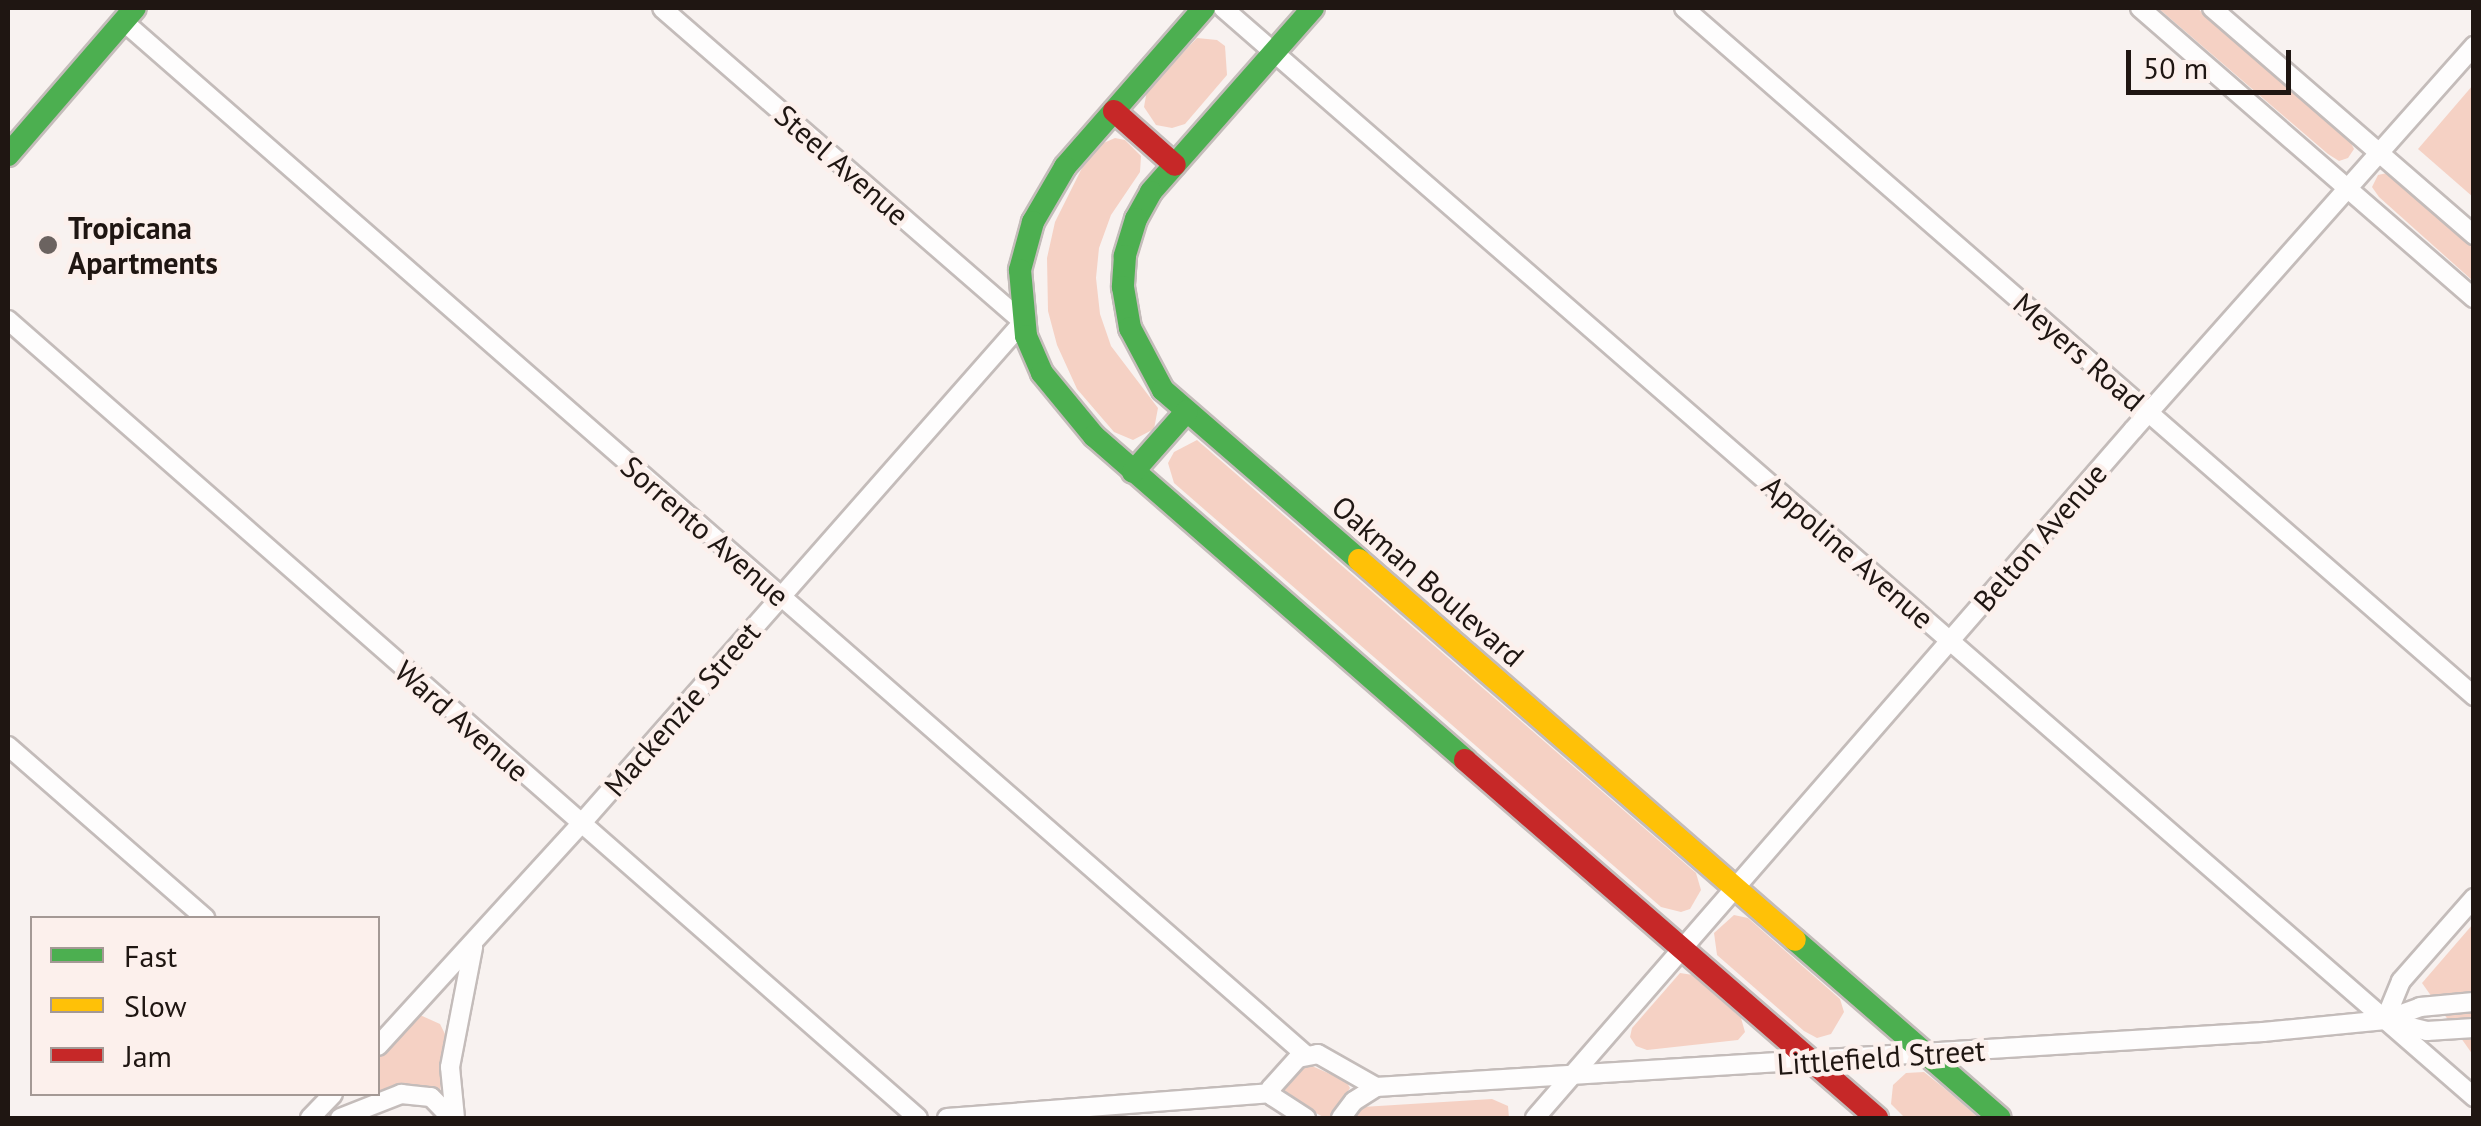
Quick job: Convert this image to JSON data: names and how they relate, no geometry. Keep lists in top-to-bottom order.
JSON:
{
  "streets": {
    "street": [
      "Steel Avenue",
      "Meyers Road",
      "Sorrento Avenue",
      "Belton Avenue",
      "Appoline Avenue",
      "Oakman Boulevard",
      "Mackenzie Street",
      "Ward Avenue",
      "Littlefield Street"
    ]
  },
  "crossings": [
    ["Steel Avenue", "Mackenzie Street"],
    ["Meyers Road", "Belton Avenue"],
    ["Sorrento Avenue", "Mackenzie Street"],
    ["Belton Avenue", "Appoline Avenue"],
    ["Belton Avenue", "Oakman Boulevard"],
    ["Belton Avenue", "Littlefield Street"],
    ["Appoline Avenue", "Oakman Boulevard"],
    ["Appoline Avenue", "Littlefield Street"],
    ["Oakman Boulevard", "Littlefield Street"],
    ["Mackenzie Street", "Ward Avenue"]
  ],
  "places": ["Tropicana Apartments"],
  "legend": ["Fast", "Slow", "Jam"],
  "scale_bar": "50 m"
}
